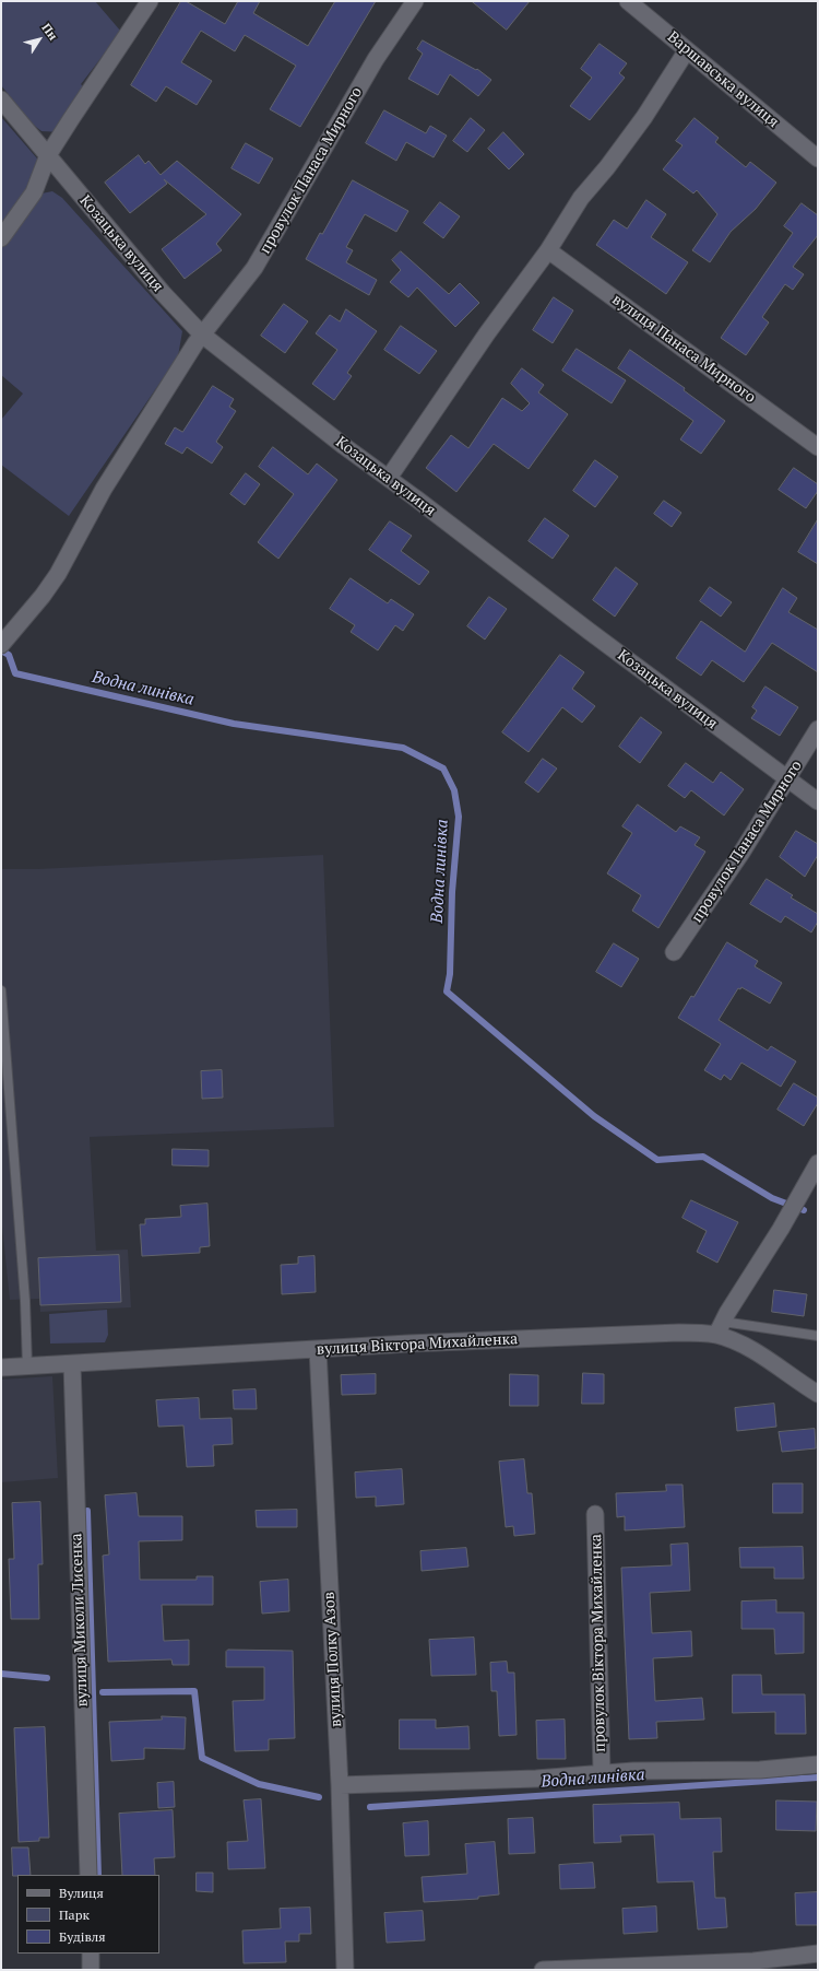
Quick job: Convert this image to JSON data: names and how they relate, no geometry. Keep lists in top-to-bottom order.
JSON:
{
  "streets": {
    "street": [
      "Варшавська вулиця",
      "провулок Панаса Мирного",
      "Козацька вулиця",
      "вулиця Панаса Мирного",
      "вулиця Віктора Михайленка",
      "вулиця Миколи Лисенка",
      "провулок Віктора Михайленка",
      "вулиця Полку Азов"
    ]
  },
  "crossings": [
    ["провулок Панаса Мирного", "Козацька вулиця"],
    ["вулиця Віктора Михайленка", "вулиця Миколи Лисенка"],
    ["вулиця Віктора Михайленка", "вулиця Полку Азов"],
    ["провулок Віктора Михайленка", "вулиця Полку Азов"]
  ],
  "water": ["Водна линівка"],
  "legend": ["Вулиця", "Парк", "Будівля"],
  "north": "top right"
}
